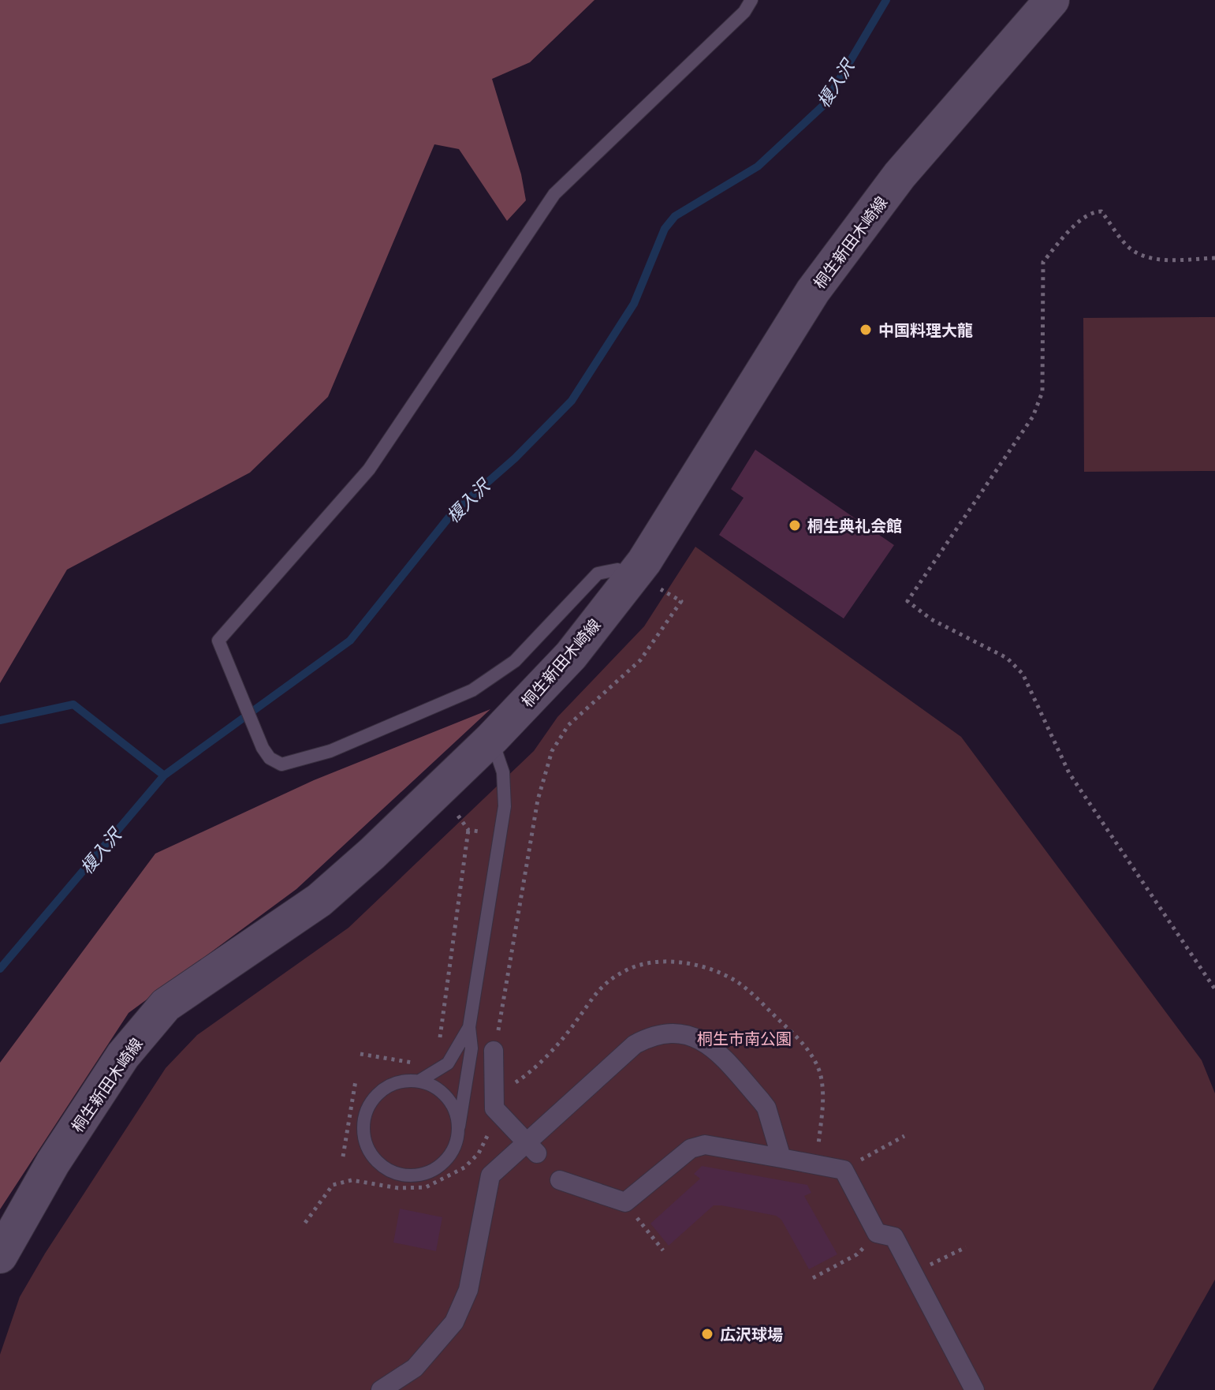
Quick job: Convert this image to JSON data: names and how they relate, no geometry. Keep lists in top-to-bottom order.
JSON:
{
  "streets": {
    "main road": ["桐生新田木崎線"]
  },
  "water": ["榎入沢"],
  "parks": ["桐生市南公園"],
  "places": ["中国料理大龍", "桐生典礼会館", "広沢球場"]
}
